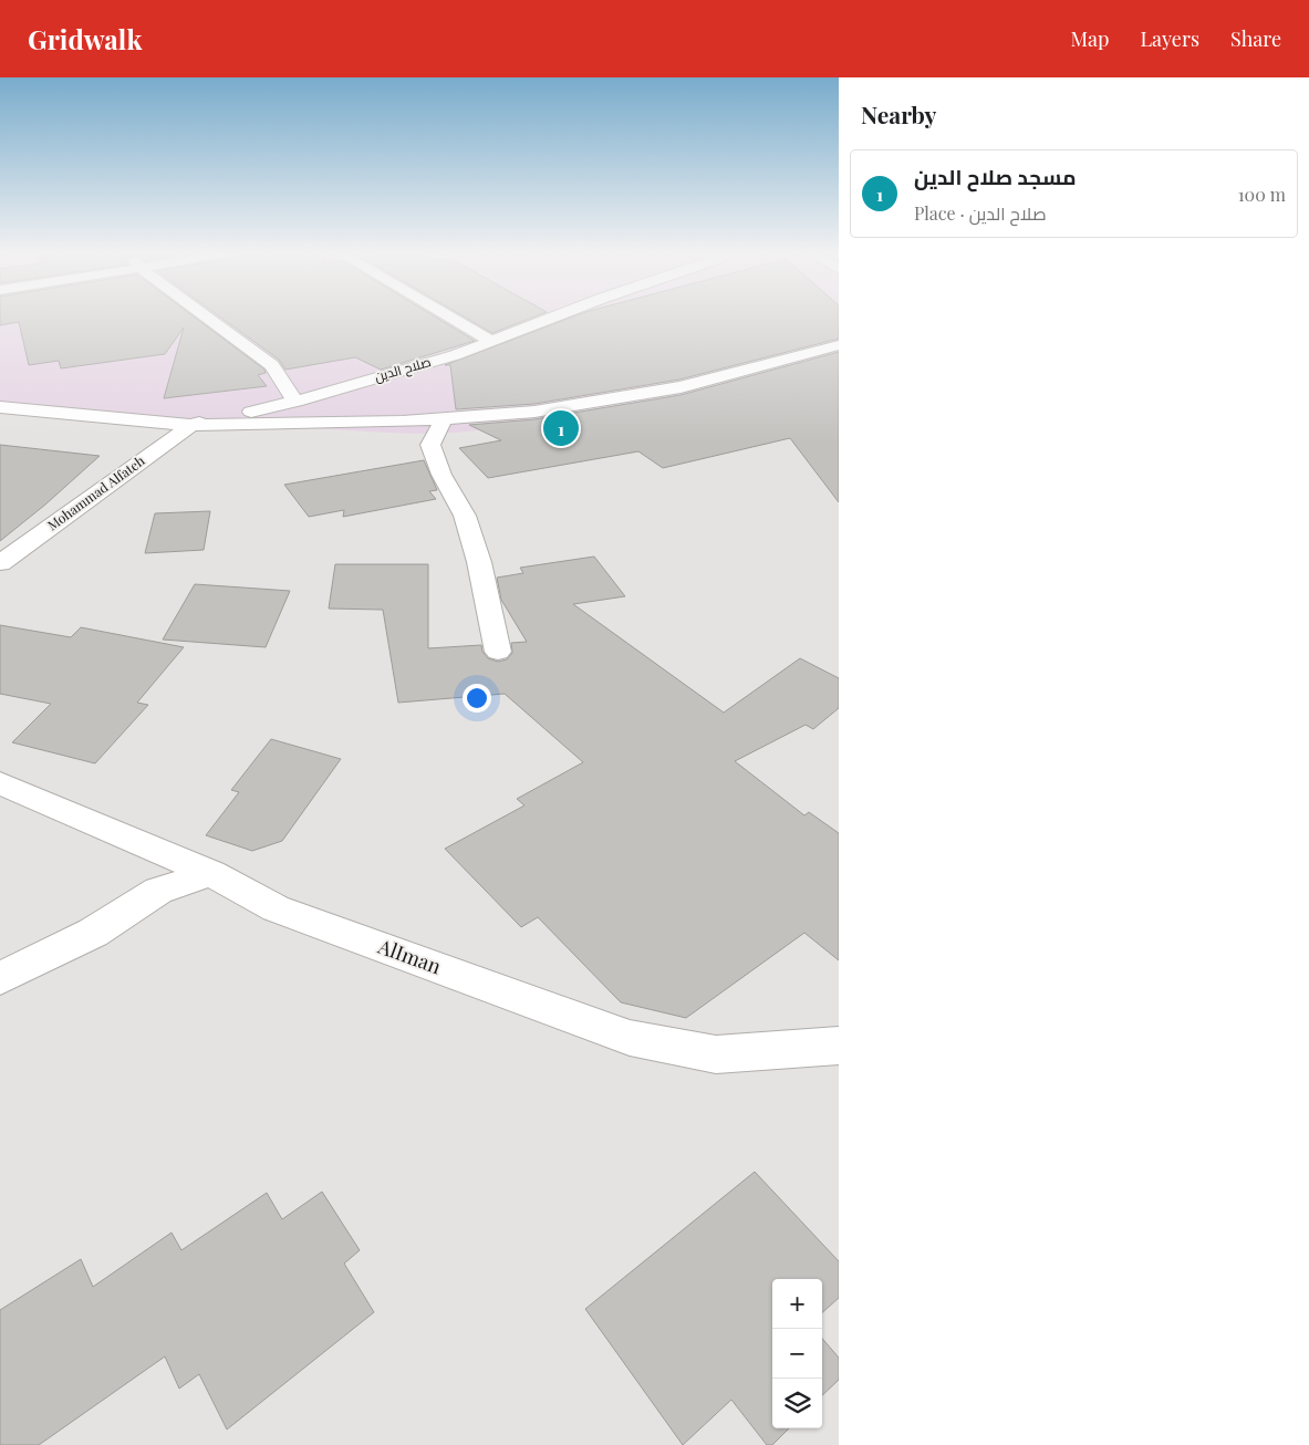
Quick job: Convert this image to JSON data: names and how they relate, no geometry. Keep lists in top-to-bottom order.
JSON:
{
  "streets": {
    "street": ["صلاح الدين", "Mohammad Alfateh", "AlIman"]
  },
  "crossings": [
    ["صلاح الدين", "Mohammad Alfateh"]
  ],
  "page": {
    "header": "Gridwalk",
    "nav": ["Map", "Layers", "Share"],
    "heading": "Nearby",
    "list": [
      {
        "mark": "1",
        "name": "مسجد صلاح الدين",
        "note": "Place · صلاح الدين",
        "value": "100 m"
      }
    ],
    "pins": "1",
    "map_buttons": ["+", "−"]
  }
}
